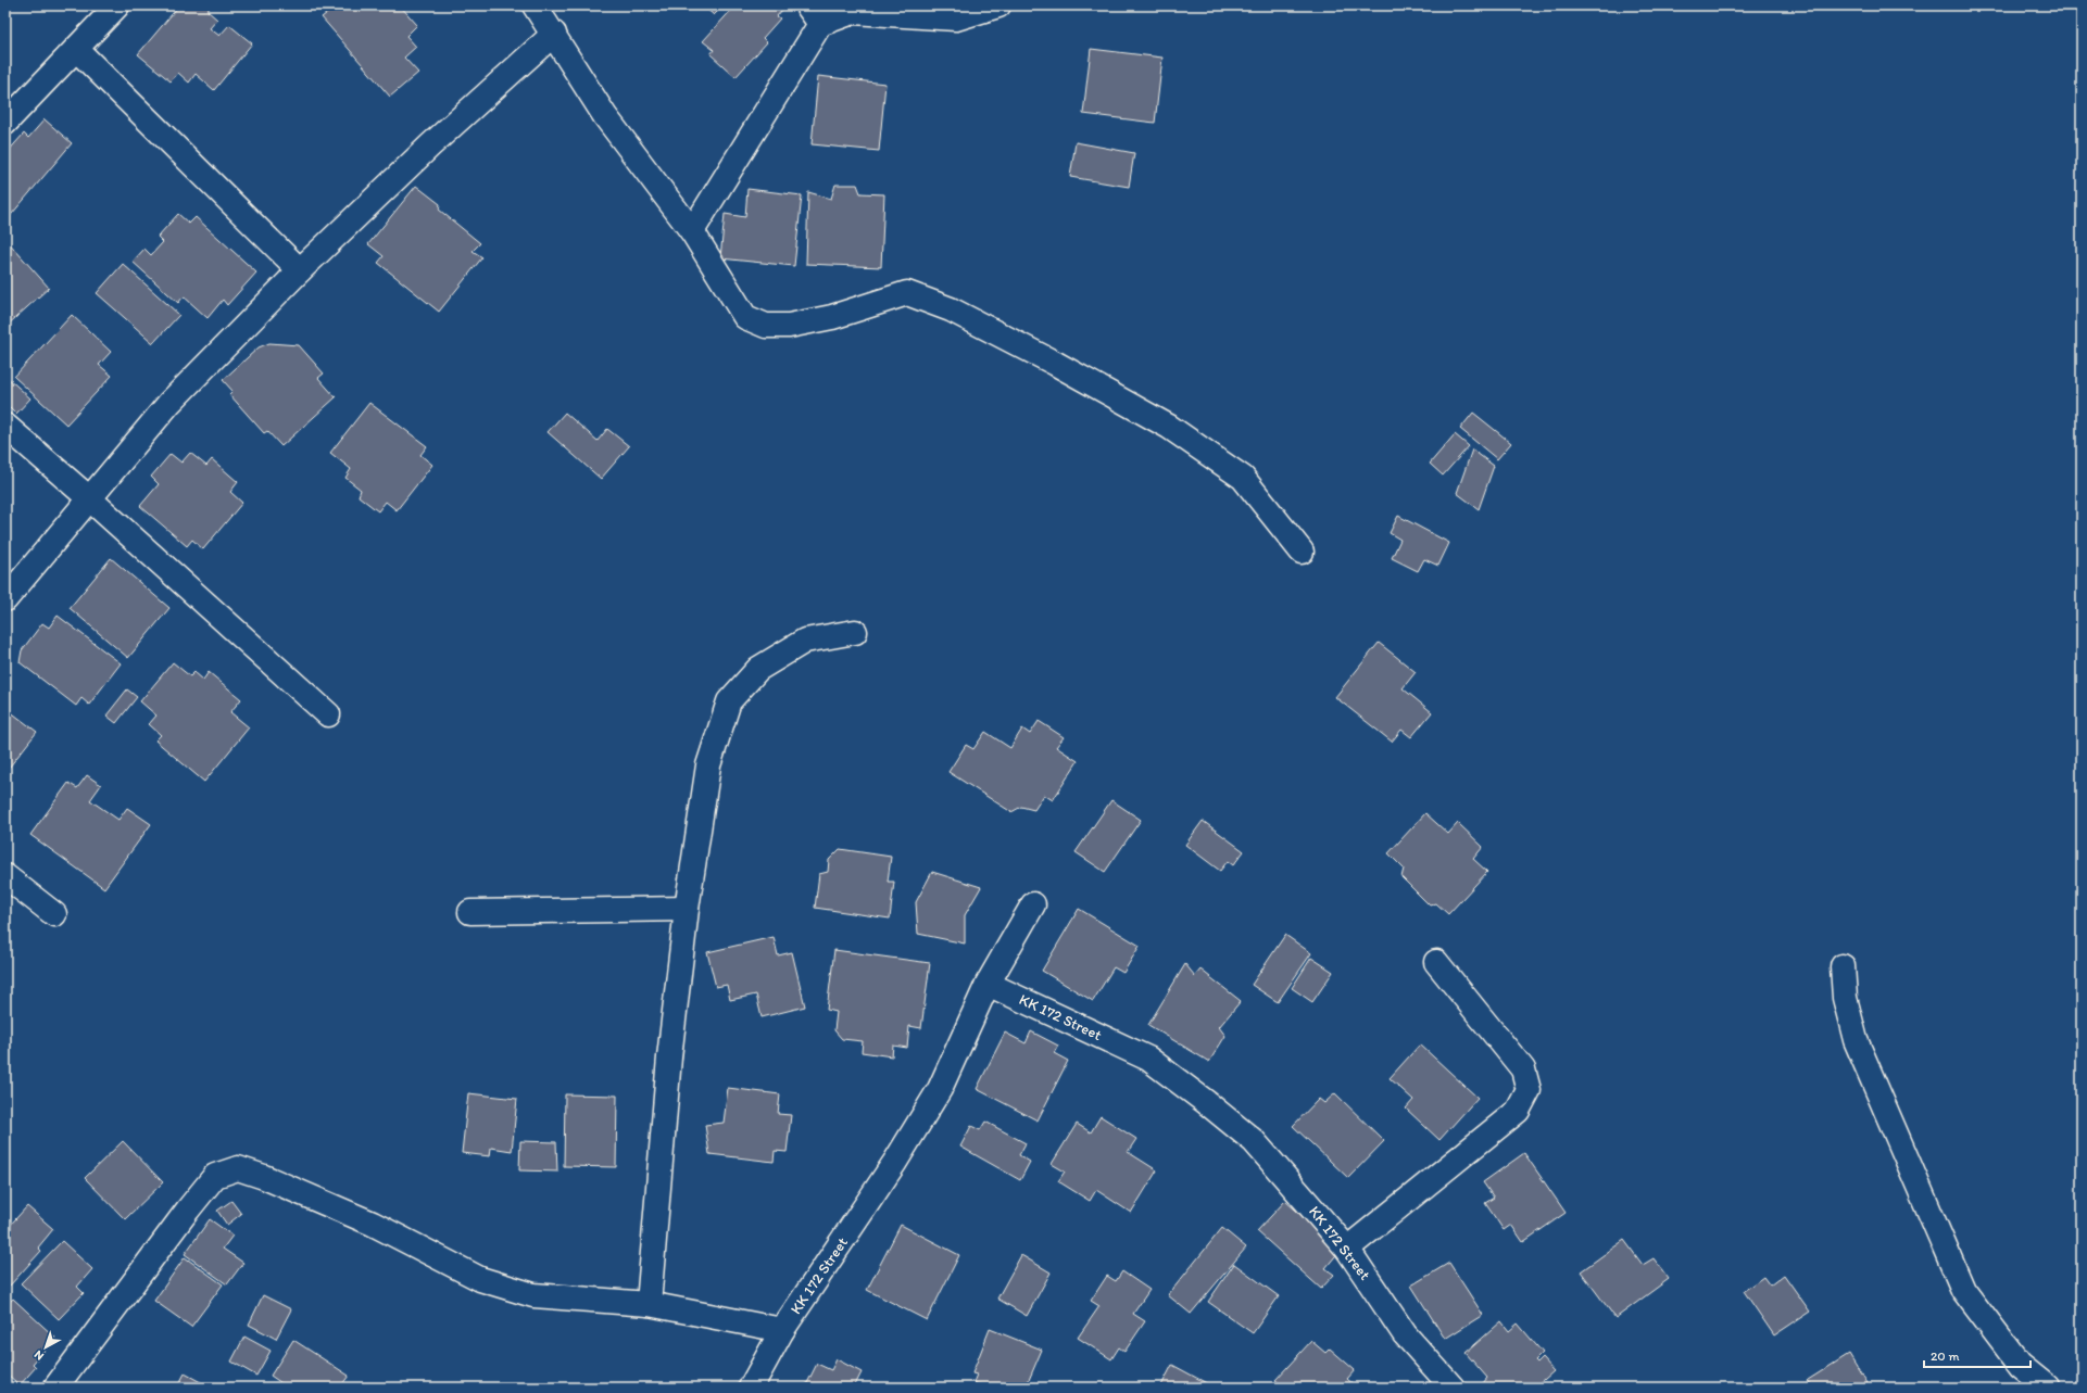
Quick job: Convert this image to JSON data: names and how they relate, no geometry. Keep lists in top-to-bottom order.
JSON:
{
  "streets": {
    "street": ["KK 172 Street"]
  },
  "scale_bar": "20 m",
  "north": "bottom left"
}
